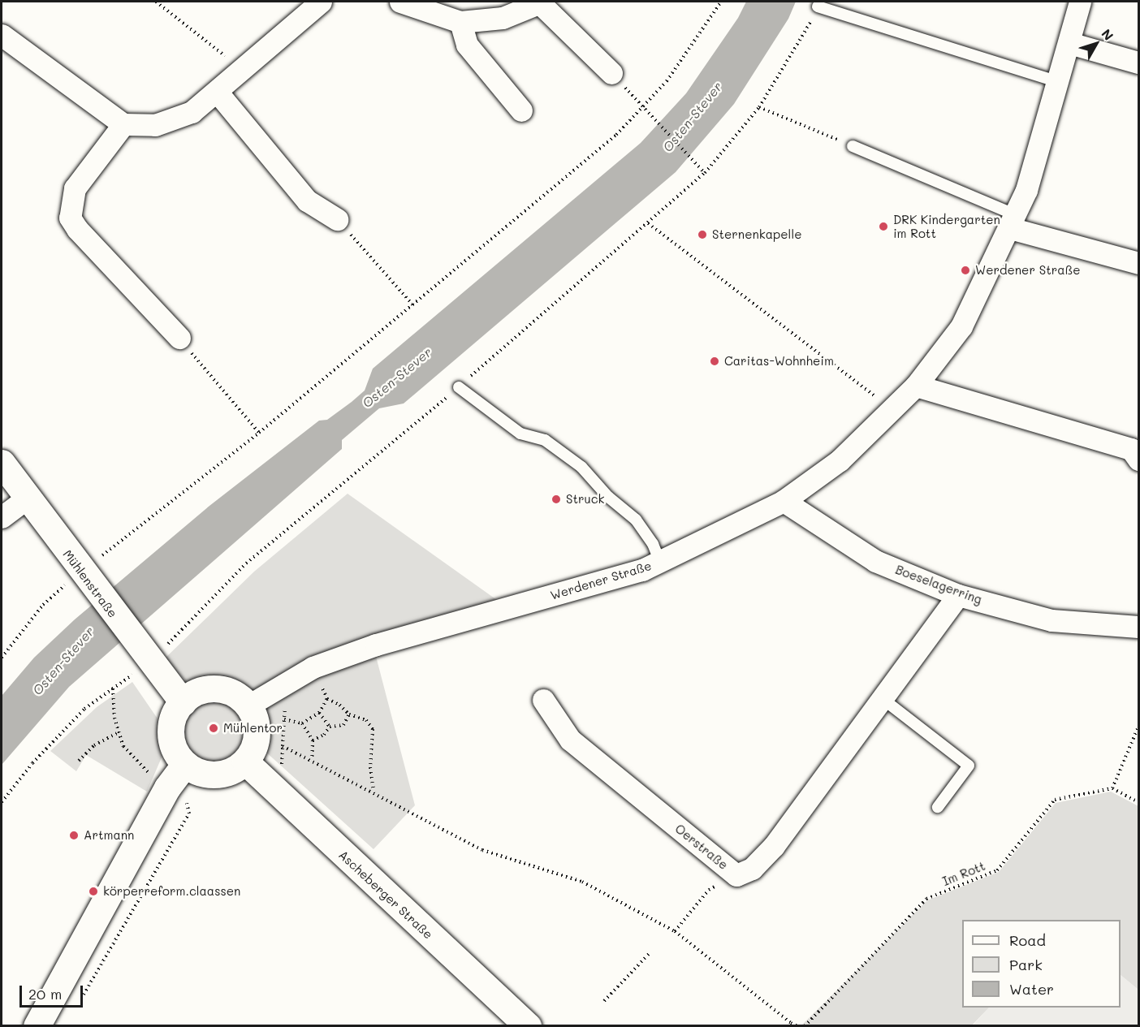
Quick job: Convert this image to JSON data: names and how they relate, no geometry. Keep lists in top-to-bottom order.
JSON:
{
  "streets": {
    "street": [
      "Werdener Straße",
      "Mühlenstraße",
      "Boeselagerring",
      "Oerstraße",
      "Ascheberger Straße"
    ],
    "path": ["Im Rott"]
  },
  "crossings": [
    ["Werdener Straße", "Mühlenstraße"],
    ["Werdener Straße", "Boeselagerring"],
    ["Werdener Straße", "Ascheberger Straße"],
    ["Mühlenstraße", "Ascheberger Straße"],
    ["Boeselagerring", "Oerstraße"]
  ],
  "water": ["Osten-Stever"],
  "places": [
    "DRK Kindergarten im Rott",
    "Sternenkapelle",
    "Werdener Straße",
    "Caritas-Wohnheim",
    "Struck",
    "Mühlentor",
    "Artmann",
    "körperreform.claassen"
  ],
  "legend": ["Road", "Park", "Water"],
  "scale_bar": "20 m",
  "north": "top right"
}
